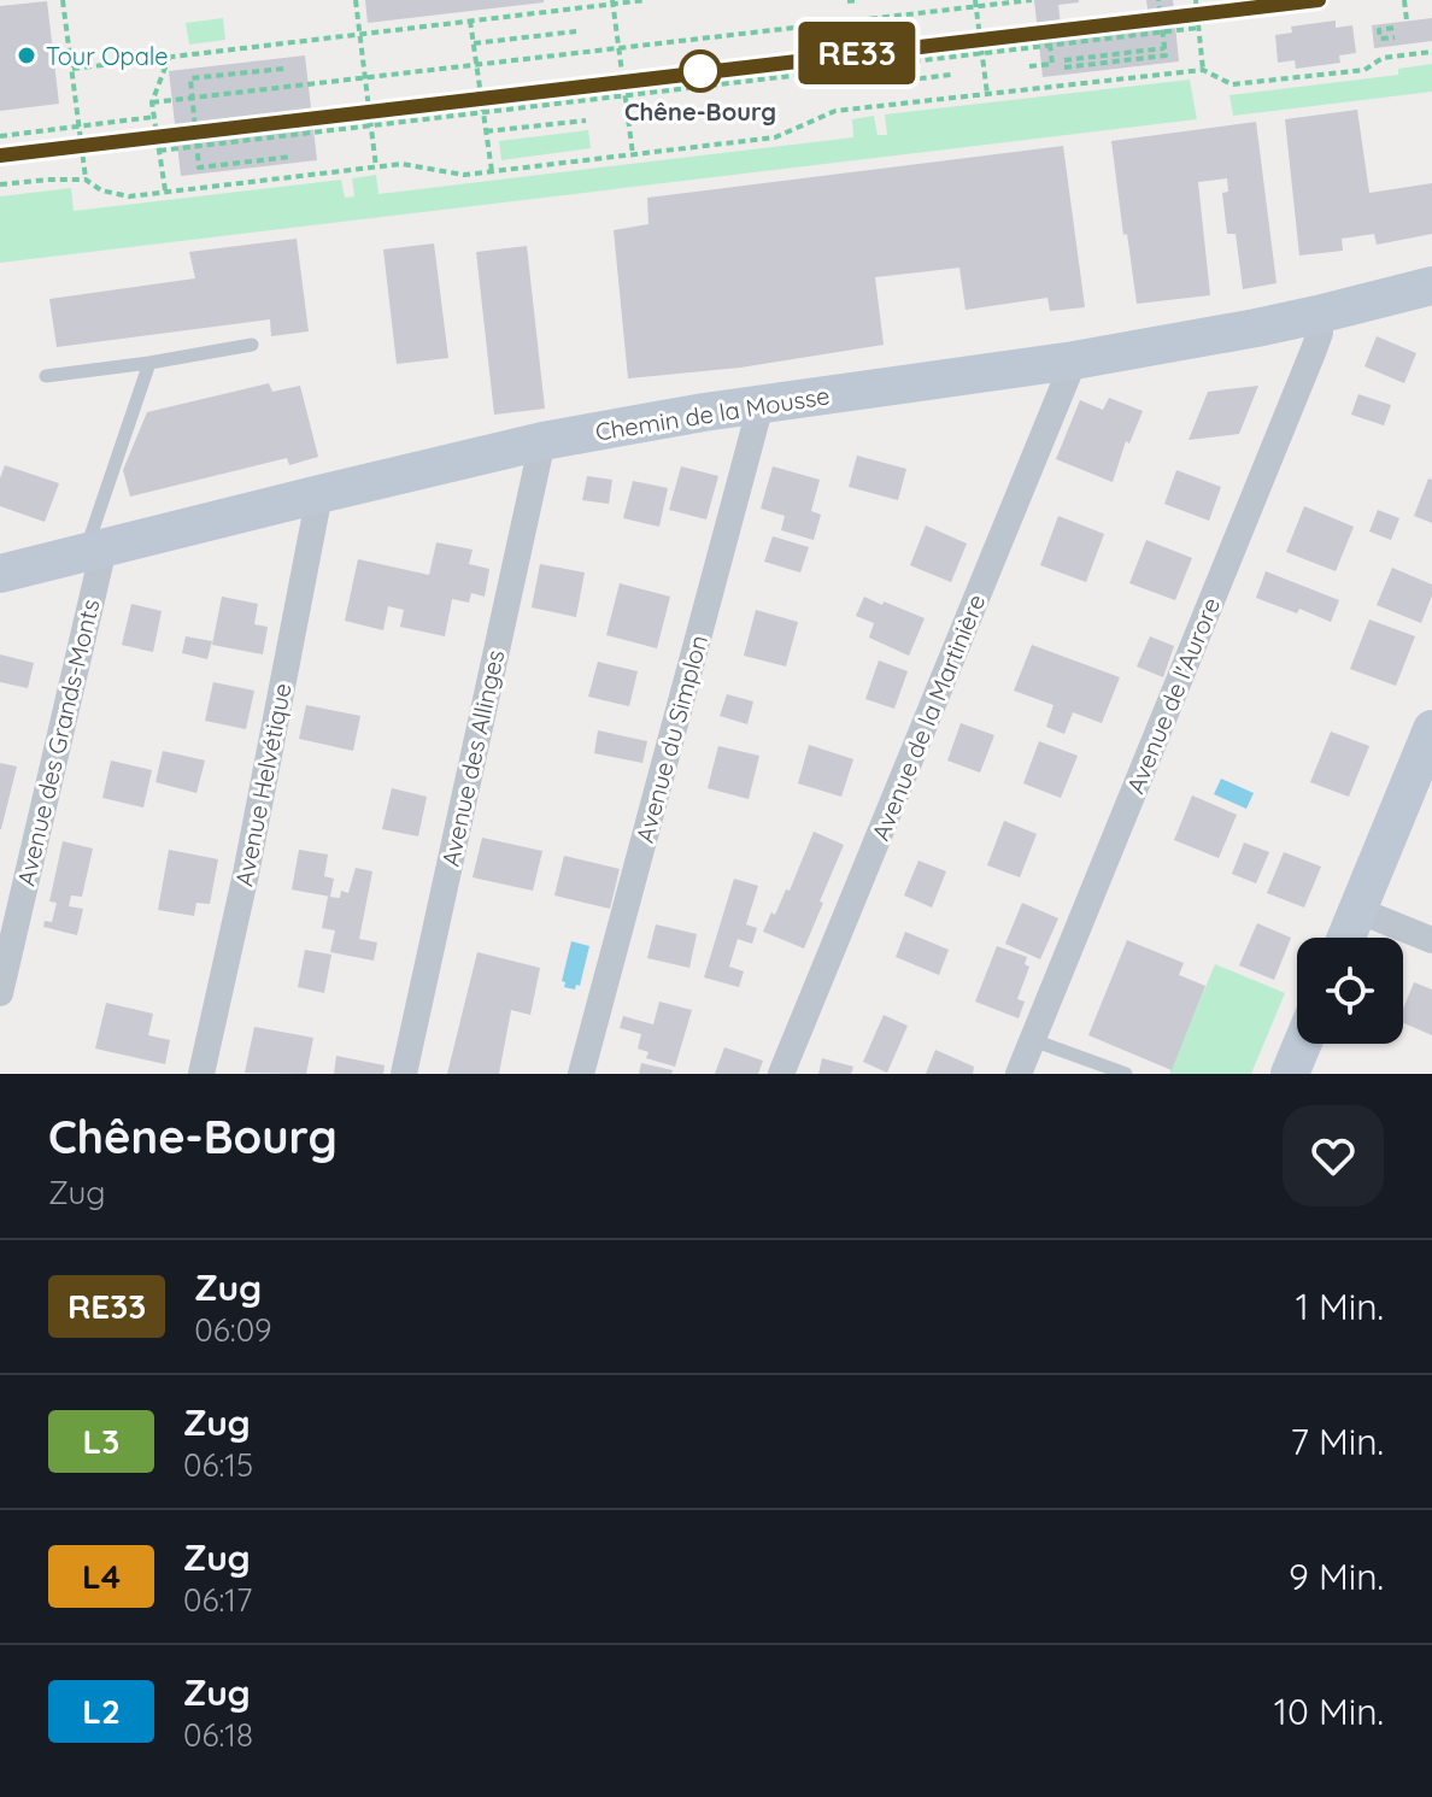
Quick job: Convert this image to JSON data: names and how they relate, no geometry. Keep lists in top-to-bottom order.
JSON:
{
  "streets": {
    "street": [
      "Chemin de la Mousse",
      "Avenue de l'Aurore",
      "Avenue de la Martinière",
      "Avenue du Simplon",
      "Avenue des Grands-Monts",
      "Avenue des Allinges",
      "Avenue Helvétique"
    ]
  },
  "crossings": [
    ["Chemin de la Mousse", "Avenue de l'Aurore"],
    ["Chemin de la Mousse", "Avenue de la Martinière"],
    ["Chemin de la Mousse", "Avenue du Simplon"],
    ["Chemin de la Mousse", "Avenue des Grands-Monts"],
    ["Chemin de la Mousse", "Avenue des Allinges"],
    ["Chemin de la Mousse", "Avenue Helvétique"]
  ],
  "places": ["Tour Opale", "Chêne-Bourg"],
  "page": {
    "on_map": "RE33",
    "heading": ["Chêne-Bourg", "Zug"],
    "list": [
      {
        "mark": "RE33",
        "name": "Zug",
        "note": "06:09",
        "value": "1 Min."
      },
      {
        "mark": "L3",
        "name": "Zug",
        "note": "06:15",
        "value": "7 Min."
      },
      {
        "mark": "L4",
        "name": "Zug",
        "note": "06:17",
        "value": "9 Min."
      },
      {
        "mark": "L2",
        "name": "Zug",
        "note": "06:18",
        "value": "10 Min."
      }
    ]
  }
}
